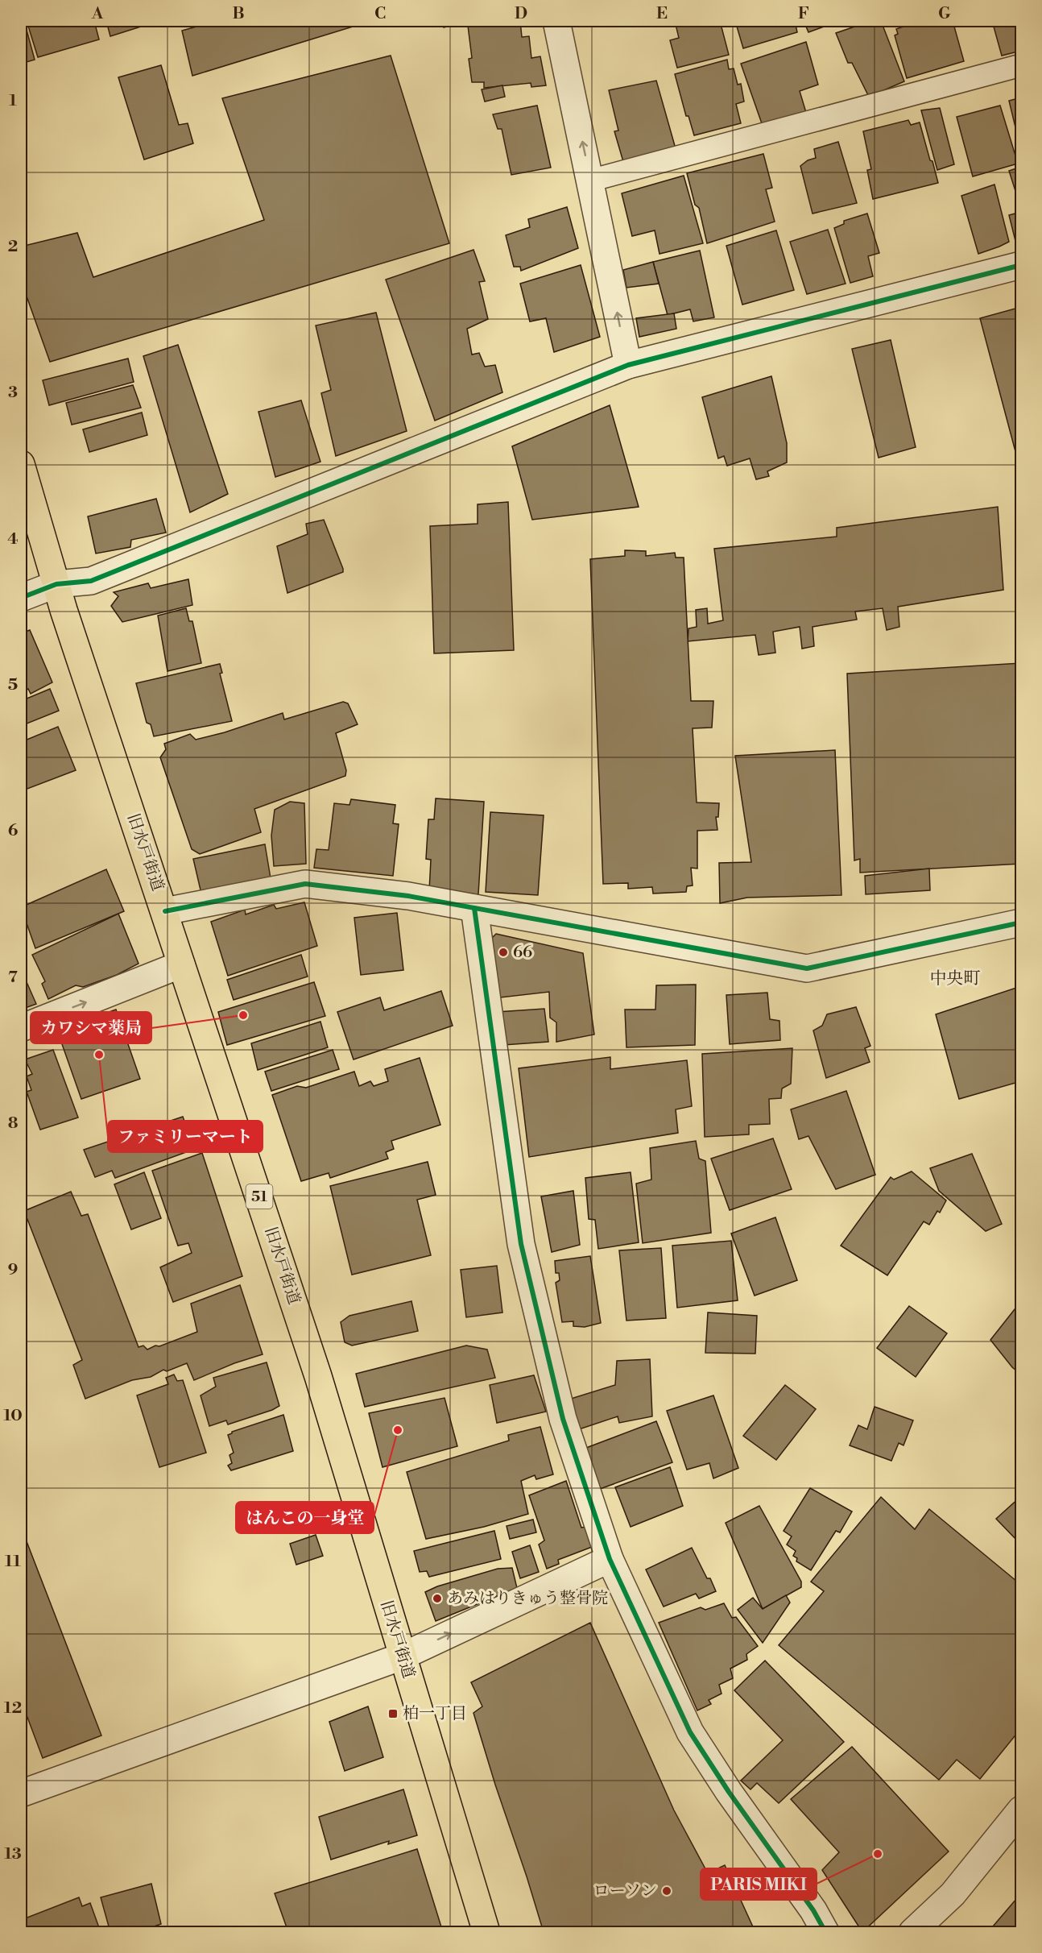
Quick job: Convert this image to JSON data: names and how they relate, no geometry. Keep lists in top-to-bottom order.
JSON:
{
  "streets": {
    "main road": ["旧水戸街道", "51"]
  },
  "districts": ["中央町"],
  "places": {
    "other": [
      "66",
      "カワシマ薬局",
      "ファミリーマート",
      "はんこの一身堂",
      "あみはりきゅう整骨院",
      "PARIS MIKI",
      "ローソン"
    ],
    "transit": ["柏一丁目"]
  },
  "grid": {
    "columns": [
      "A",
      "B",
      "C",
      "D",
      "E",
      "F",
      "G"
    ],
    "rows": [
      "1",
      "2",
      "3",
      "4",
      "5",
      "6",
      "7",
      "8",
      "9",
      "10",
      "11",
      "12",
      "13"
    ]
  }
}
